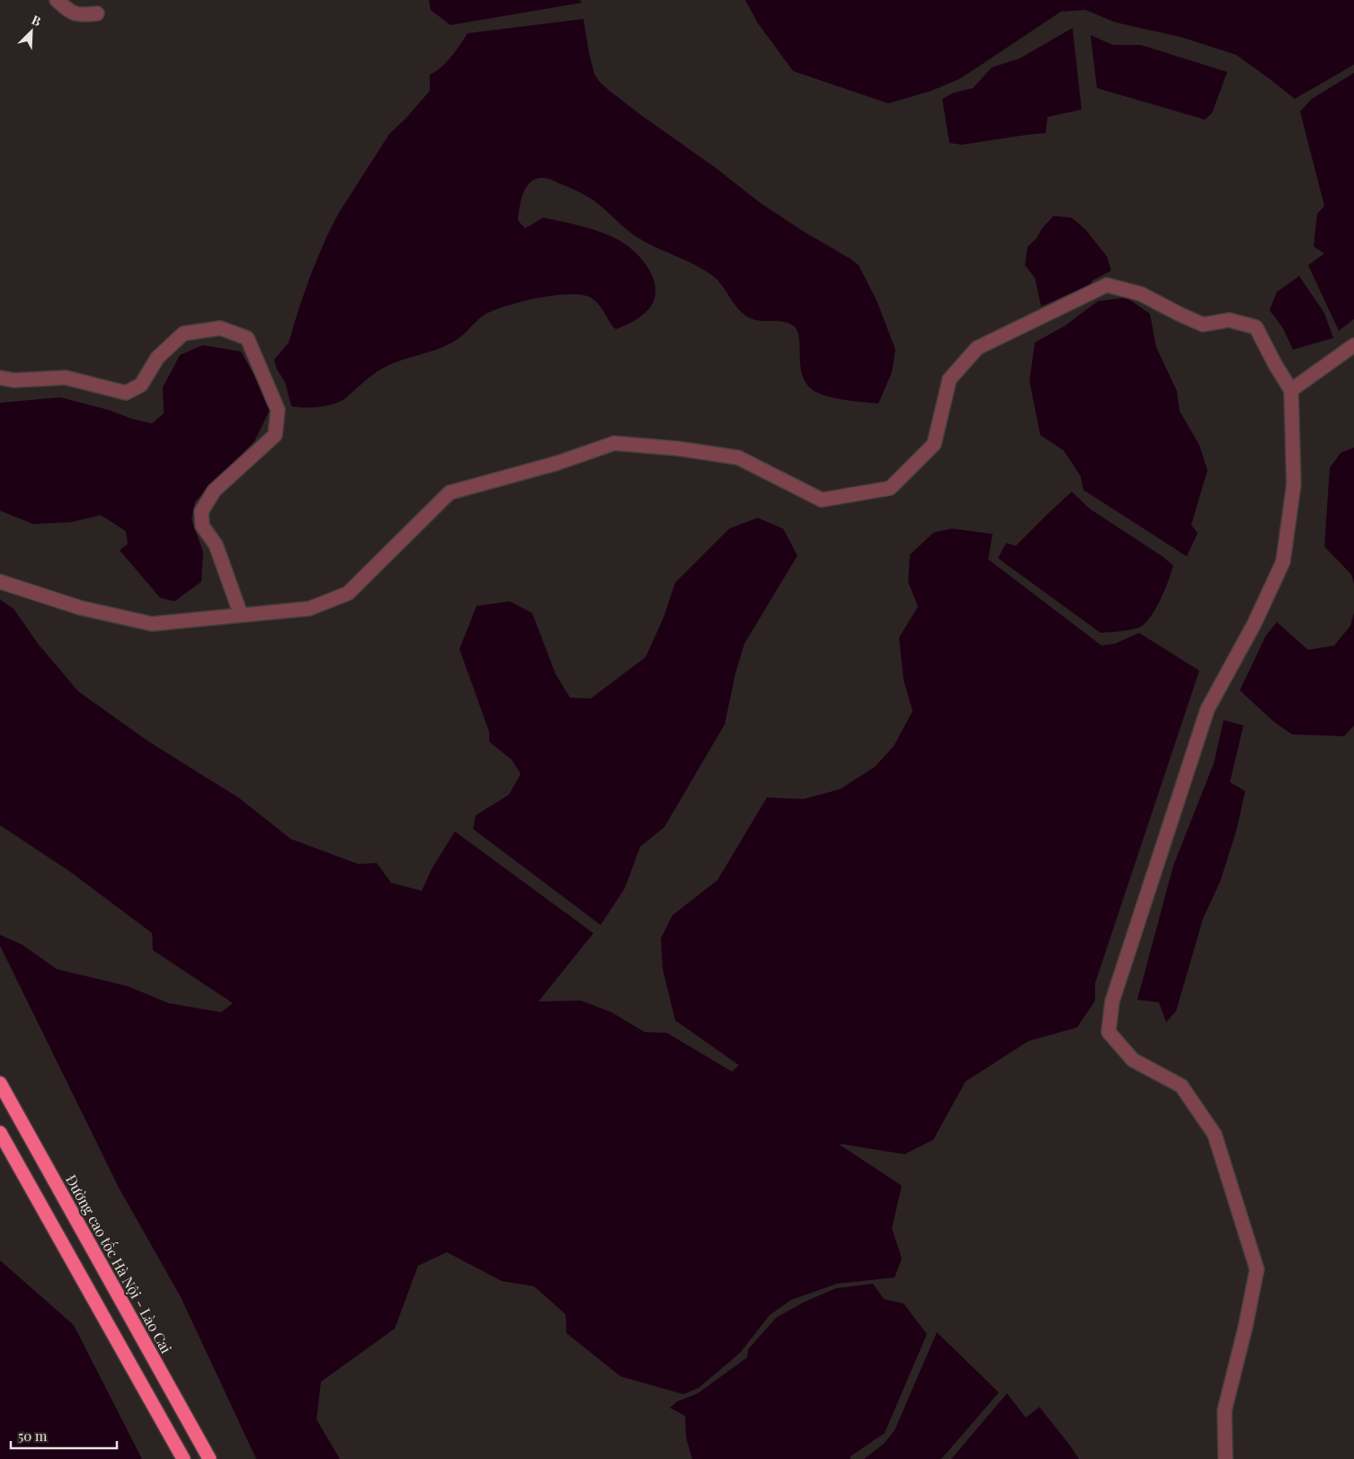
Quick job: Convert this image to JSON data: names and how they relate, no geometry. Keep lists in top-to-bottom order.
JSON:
{
  "streets": {
    "highway": ["Đường cao tốc Hà Nội - Lào Cai"]
  },
  "scale_bar": "50 m",
  "north": "top right"
}
